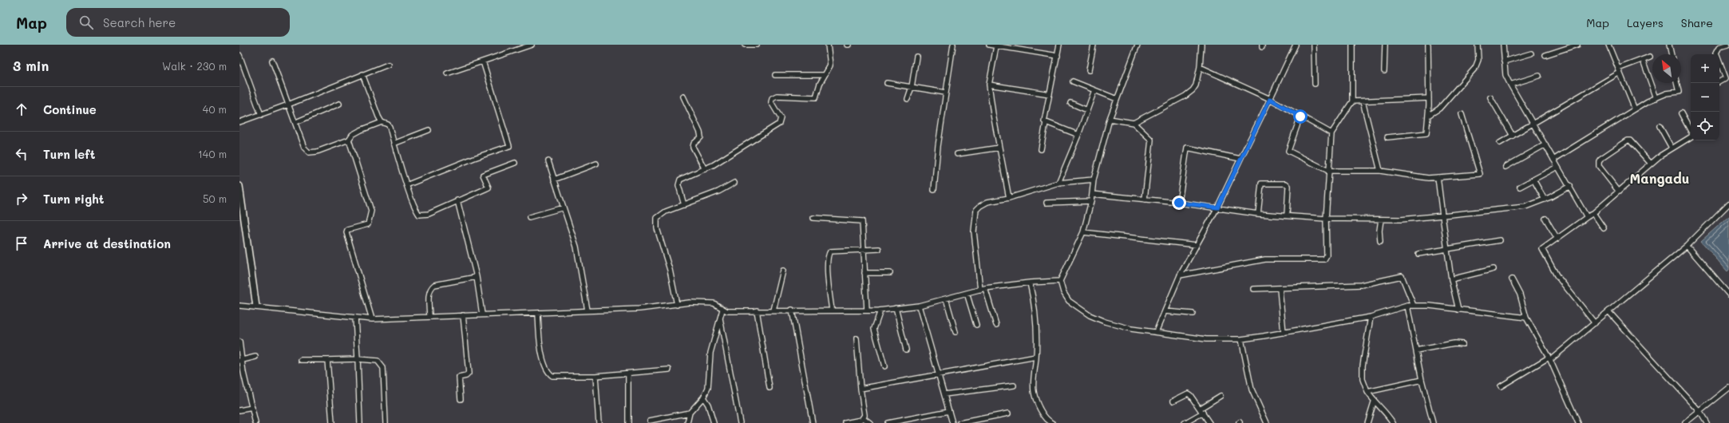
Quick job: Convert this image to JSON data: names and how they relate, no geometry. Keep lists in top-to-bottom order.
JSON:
{
  "districts": ["Mangadu"],
  "north": "top left",
  "page": {
    "header": "Map",
    "search": "Search here",
    "nav": ["Map", "Layers", "Share"],
    "heading": ["3 min", "Walk · 230 m"],
    "map_buttons": ["+", "−"],
    "list": [
      ["Continue", "40 m"],
      ["Turn left", "140 m"],
      ["Turn right", "50 m"],
      "Arrive at destination"
    ]
  }
}
